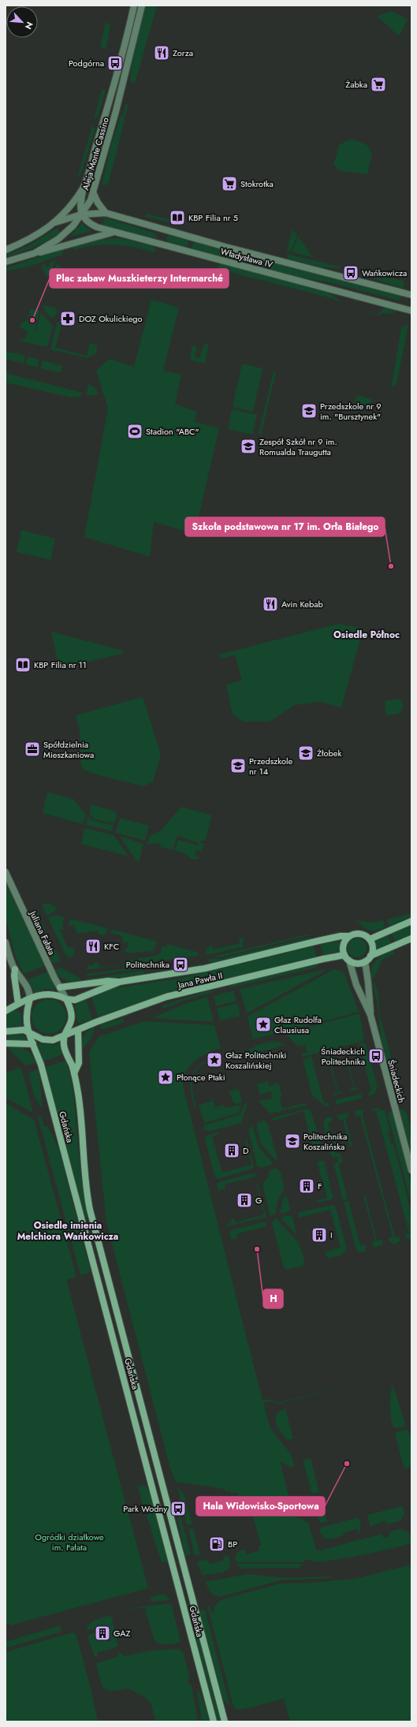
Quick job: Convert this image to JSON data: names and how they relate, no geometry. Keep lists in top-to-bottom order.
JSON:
{
  "streets": {
    "main road": ["Jana Pawła II", "Gdańska"],
    "street": [
      "Aleja Monte Cassino",
      "Władysława IV",
      "Juliana Fałata",
      "Śniadeckich"
    ]
  },
  "crossings": [
    ["Aleja Monte Cassino", "Władysława IV"],
    ["Juliana Fałata", "Jana Pawła II"],
    ["Juliana Fałata", "Gdańska"],
    ["Jana Pawła II", "Śniadeckich"],
    ["Jana Pawła II", "Gdańska"]
  ],
  "districts": ["Osiedle Północ", "Osiedle imienia Melchiora Wańkowicza"],
  "parks": ["Ogródki działkowe im. Fałata"],
  "places": {
    "restaurant": ["Zorza", "Avin Kebab", "KFC"],
    "bus stop": [
      "Podgórna",
      "Wańkowicza",
      "Politechnika",
      "Śniadeckich Politechnika",
      "Park Wodny"
    ],
    "supermarket": ["Żabka", "Stokrotka"],
    "library": ["KBP Filia nr 5", "KBP Filia nr 11"],
    "pharmacy": ["DOZ Okulickiego"],
    "other": [
      "Plac zabaw Muszkieterzy Intermarché",
      "Szkoła podstawowa nr 17 im. Orła Białego",
      "H",
      "Hala Widowisko-Sportowa"
    ],
    "school or university": [
      "Przedszkole nr 9 im. \"Bursztynek\"",
      "Zespół Szkół nr 9 im. Romualda Traugutta",
      "Żłobek",
      "Przedszkole nr 14",
      "Politechnika Koszalińska"
    ],
    "sports": ["Stadion \"ABC\""],
    "office": ["Spółdzielnia Mieszkaniowa"],
    "place": ["Głaz Rudolfa Clausiusa", "Głaz Politechniki Koszalińskiej", "Płonące Ptaki"],
    "building": [
      "D",
      "F",
      "G",
      "I",
      "GAZ"
    ],
    "fuel station": ["BP"]
  },
  "north": "bottom right"
}
